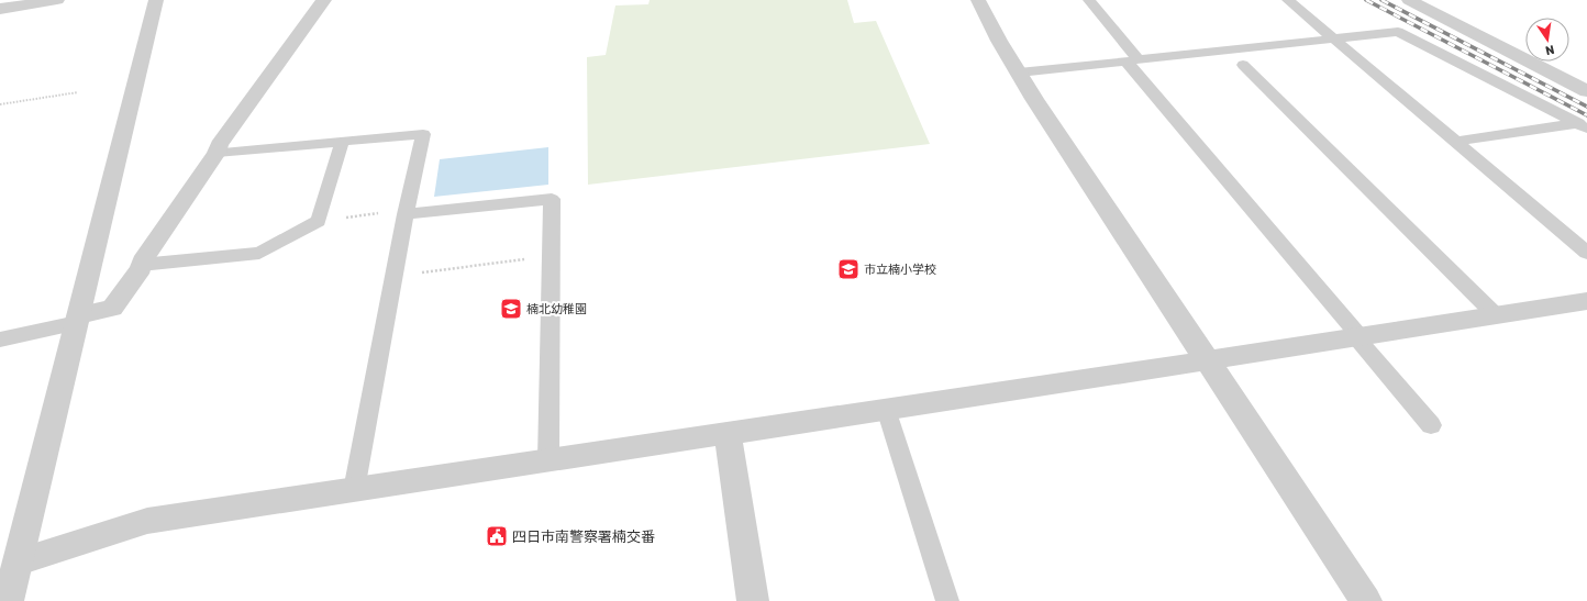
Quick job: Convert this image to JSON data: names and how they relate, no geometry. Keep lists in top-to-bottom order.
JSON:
{
  "places": {
    "school or university": ["市立楠小学校", "楠北幼稚園"],
    "public building": ["四日市南警察署楠交番"]
  },
  "north": "bottom"
}
